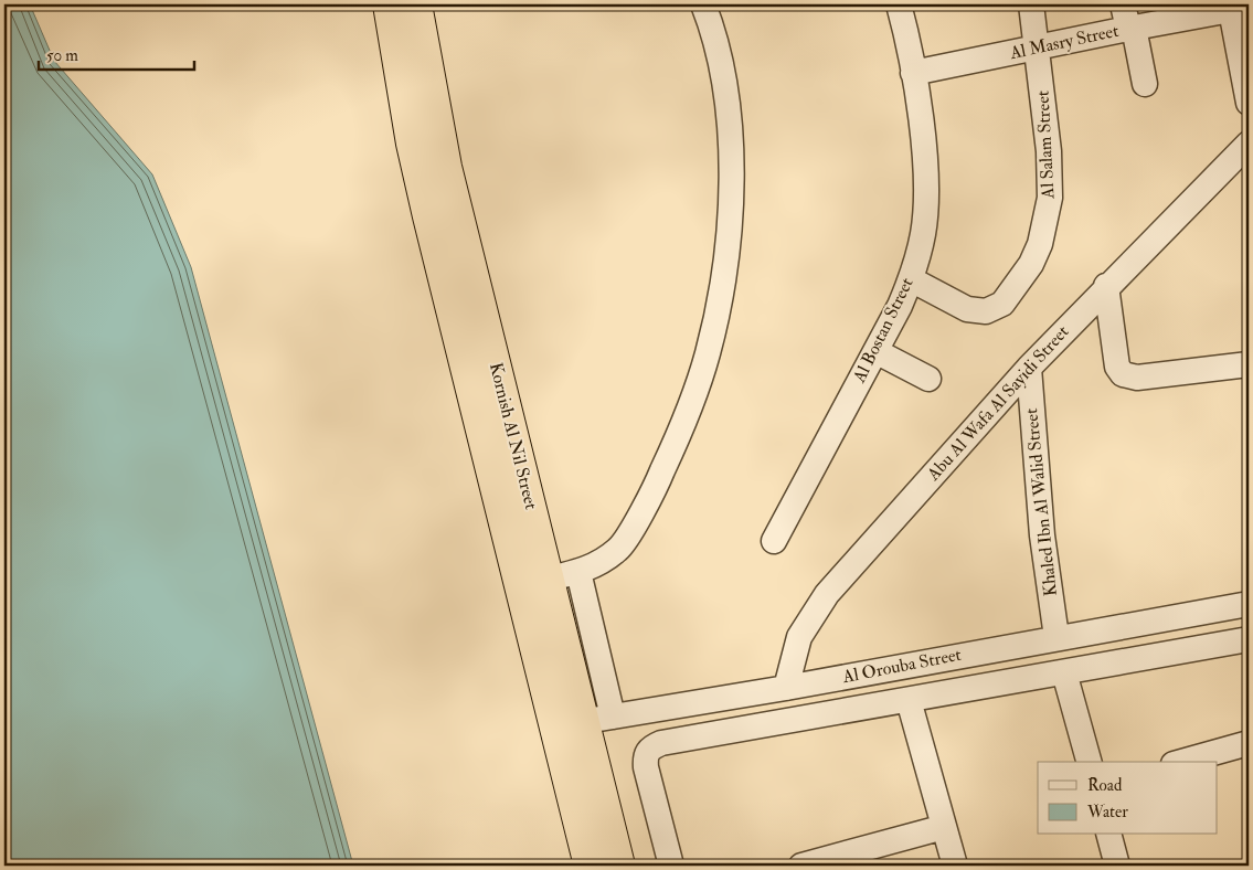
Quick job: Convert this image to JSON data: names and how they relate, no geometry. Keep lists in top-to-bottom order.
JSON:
{
  "streets": {
    "highway": ["Kornish Al Nil Street"],
    "street": [
      "Al Masry Street",
      "Al Salam Street",
      "Al Bostan Street",
      "Abu Al Wafa Al Sayidi Street",
      "Khaled Ibn Al Walid Street",
      "Al Orouba Street"
    ]
  },
  "crossings": [
    ["Al Masry Street", "Al Salam Street"],
    ["Al Masry Street", "Al Bostan Street"],
    ["Al Salam Street", "Al Bostan Street"],
    ["Abu Al Wafa Al Sayidi Street", "Khaled Ibn Al Walid Street"],
    ["Abu Al Wafa Al Sayidi Street", "Al Orouba Street"],
    ["Kornish Al Nil Street", "Al Orouba Street"],
    ["Khaled Ibn Al Walid Street", "Al Orouba Street"]
  ],
  "legend": ["Road", "Water"],
  "scale_bar": "50 m"
}
